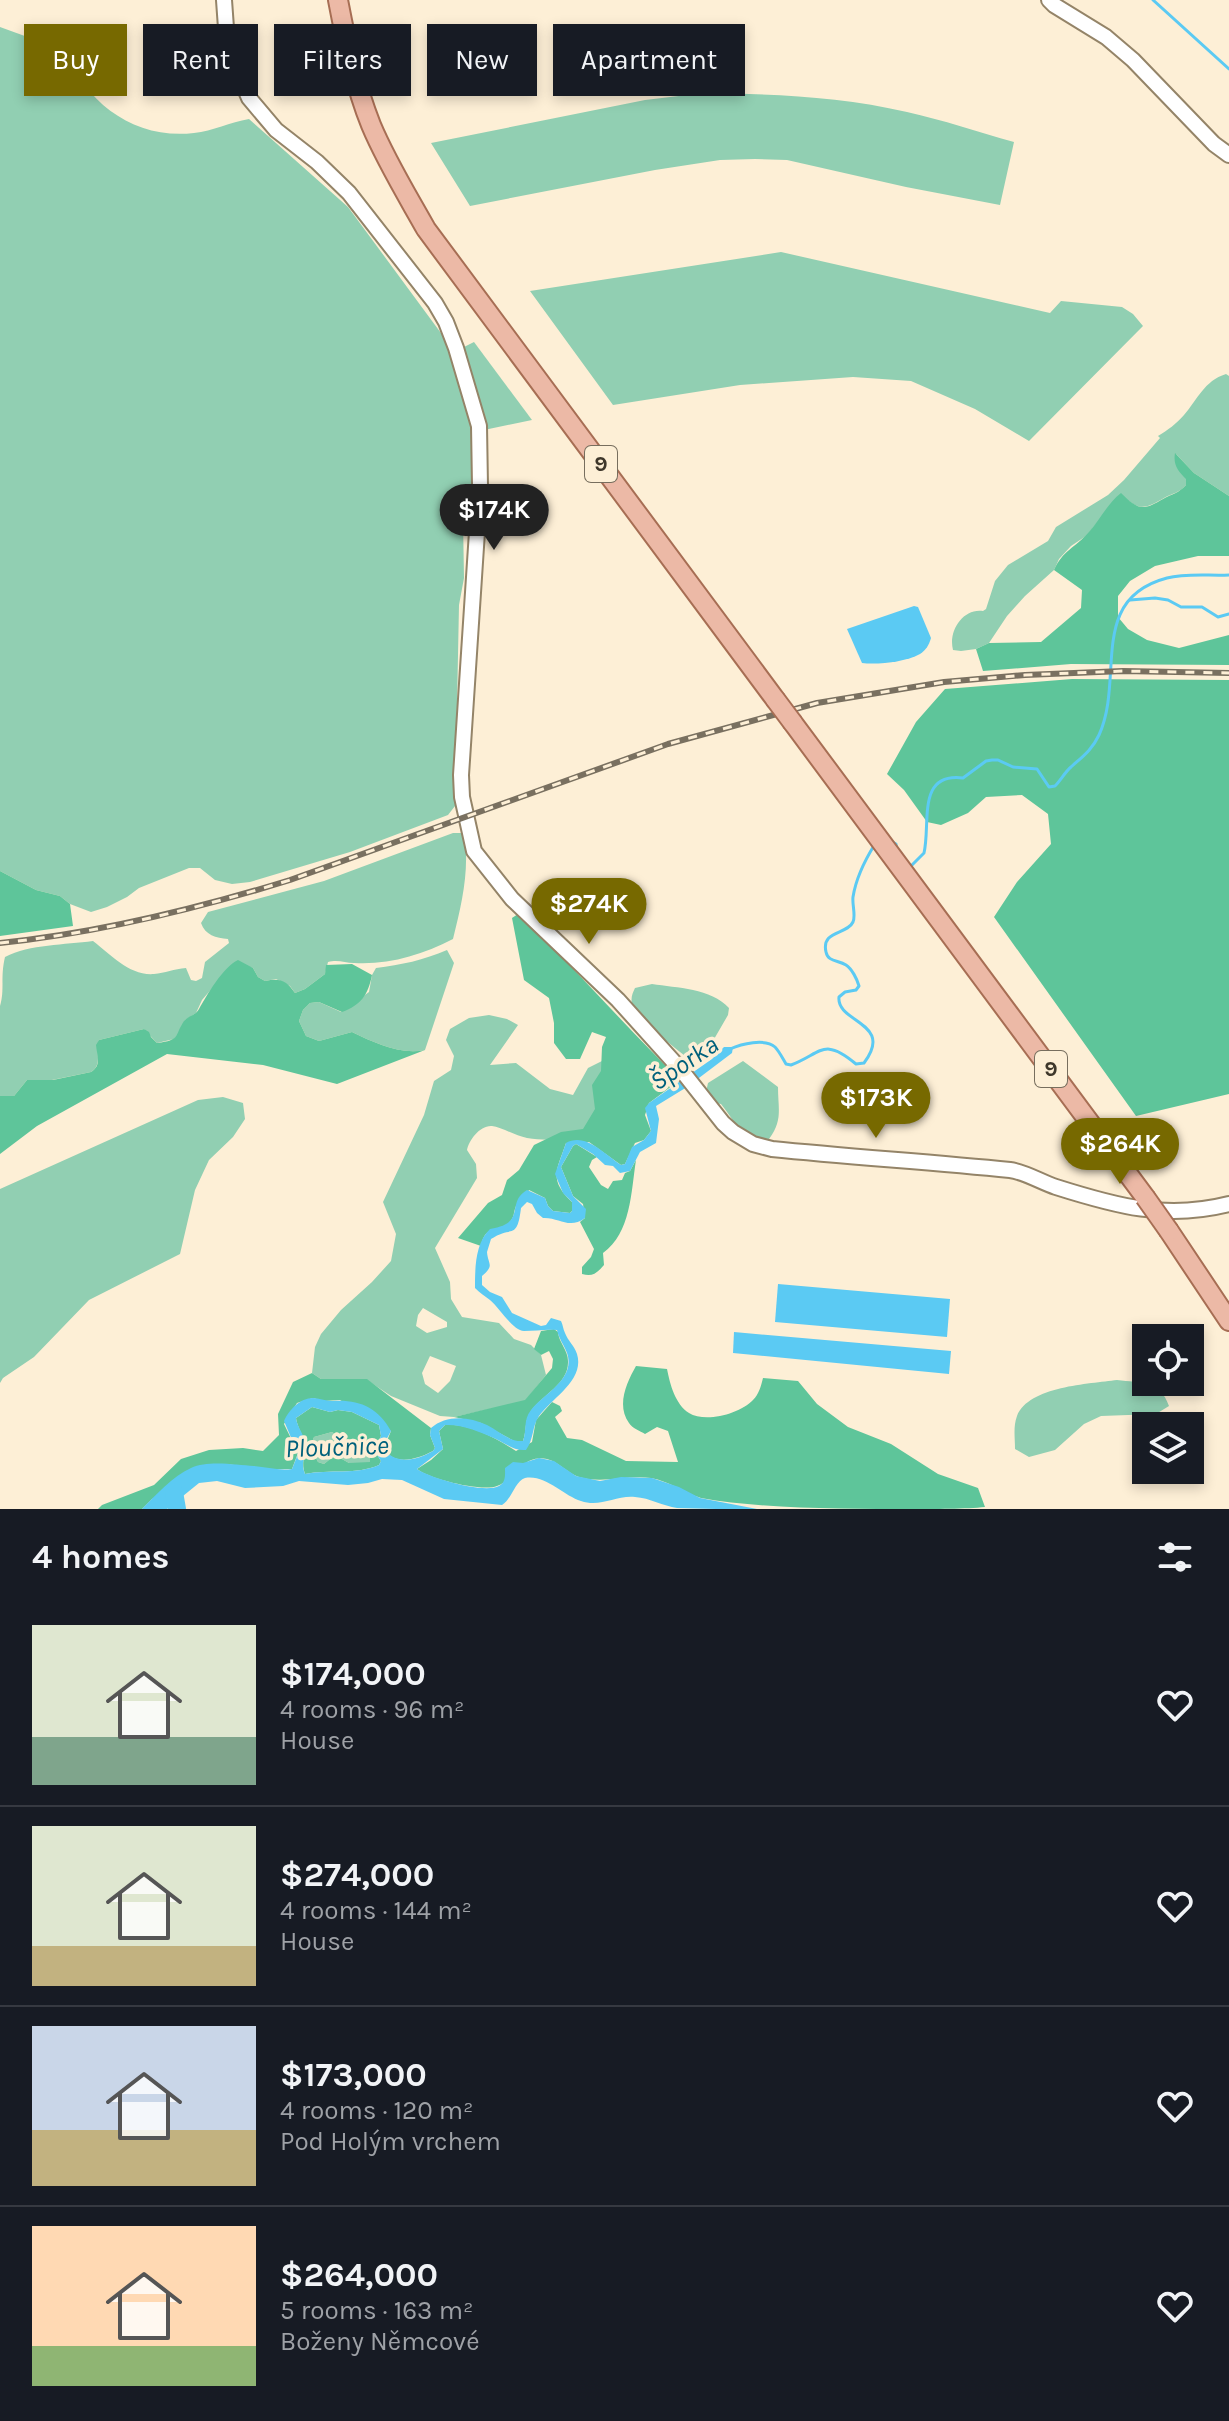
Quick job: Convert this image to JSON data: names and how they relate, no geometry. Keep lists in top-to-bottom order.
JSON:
{
  "streets": {
    "main road": ["9"]
  },
  "water": ["Šporka", "Ploučnice"],
  "page": {
    "chip": [
      "Buy",
      "Rent",
      "Filters",
      "New",
      "Apartment"
    ],
    "price": [
      "$174K",
      "$274K",
      "$173K",
      "$264K"
    ],
    "heading": "4 homes",
    "list": [
      {
        "name": "$174,000",
        "note": "4 rooms · 96 m² · House"
      },
      {
        "name": "$274,000",
        "note": "4 rooms · 144 m² · House"
      },
      {
        "name": "$173,000",
        "note": "4 rooms · 120 m² · Pod Holým vrchem"
      },
      {
        "name": "$264,000",
        "note": "5 rooms · 163 m² · Boženy Němcové"
      }
    ]
  }
}
